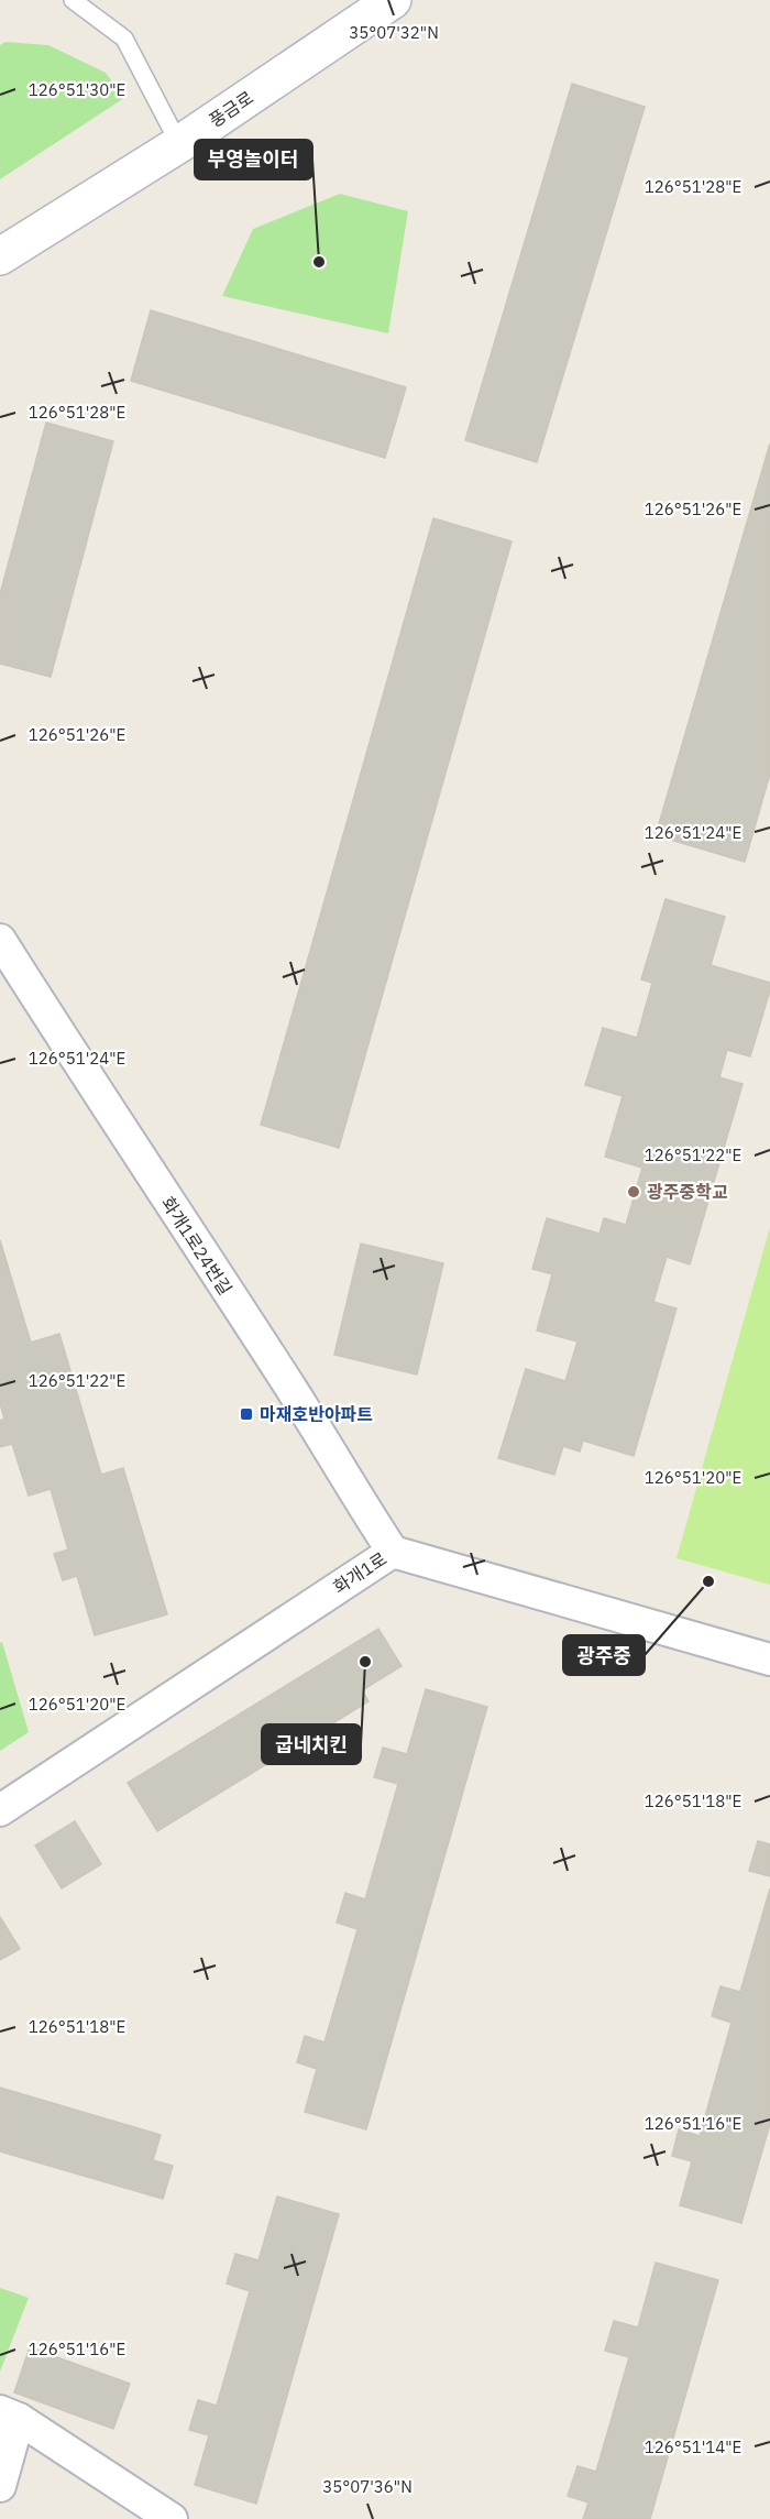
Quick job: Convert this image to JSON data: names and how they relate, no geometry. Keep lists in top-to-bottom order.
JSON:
{
  "streets": {
    "street": ["풍금로", "화개1로24번길", "화개1로"]
  },
  "crossings": [
    ["화개1로24번길", "화개1로"]
  ],
  "places": {
    "other": [
      "부영놀이터",
      "광주중학교",
      "광주중",
      "굽네치킨"
    ],
    "transit": ["마재호반아파트"]
  },
  "coordinates": [
    "35°07'32\"N",
    "126°51'30\"E",
    "126°51'28\"E",
    "126°51'26\"E",
    "126°51'24\"E",
    "126°51'22\"E",
    "126°51'20\"E",
    "126°51'18\"E",
    "126°51'16\"E",
    "126°51'14\"E",
    "35°07'36\"N"
  ]
}
